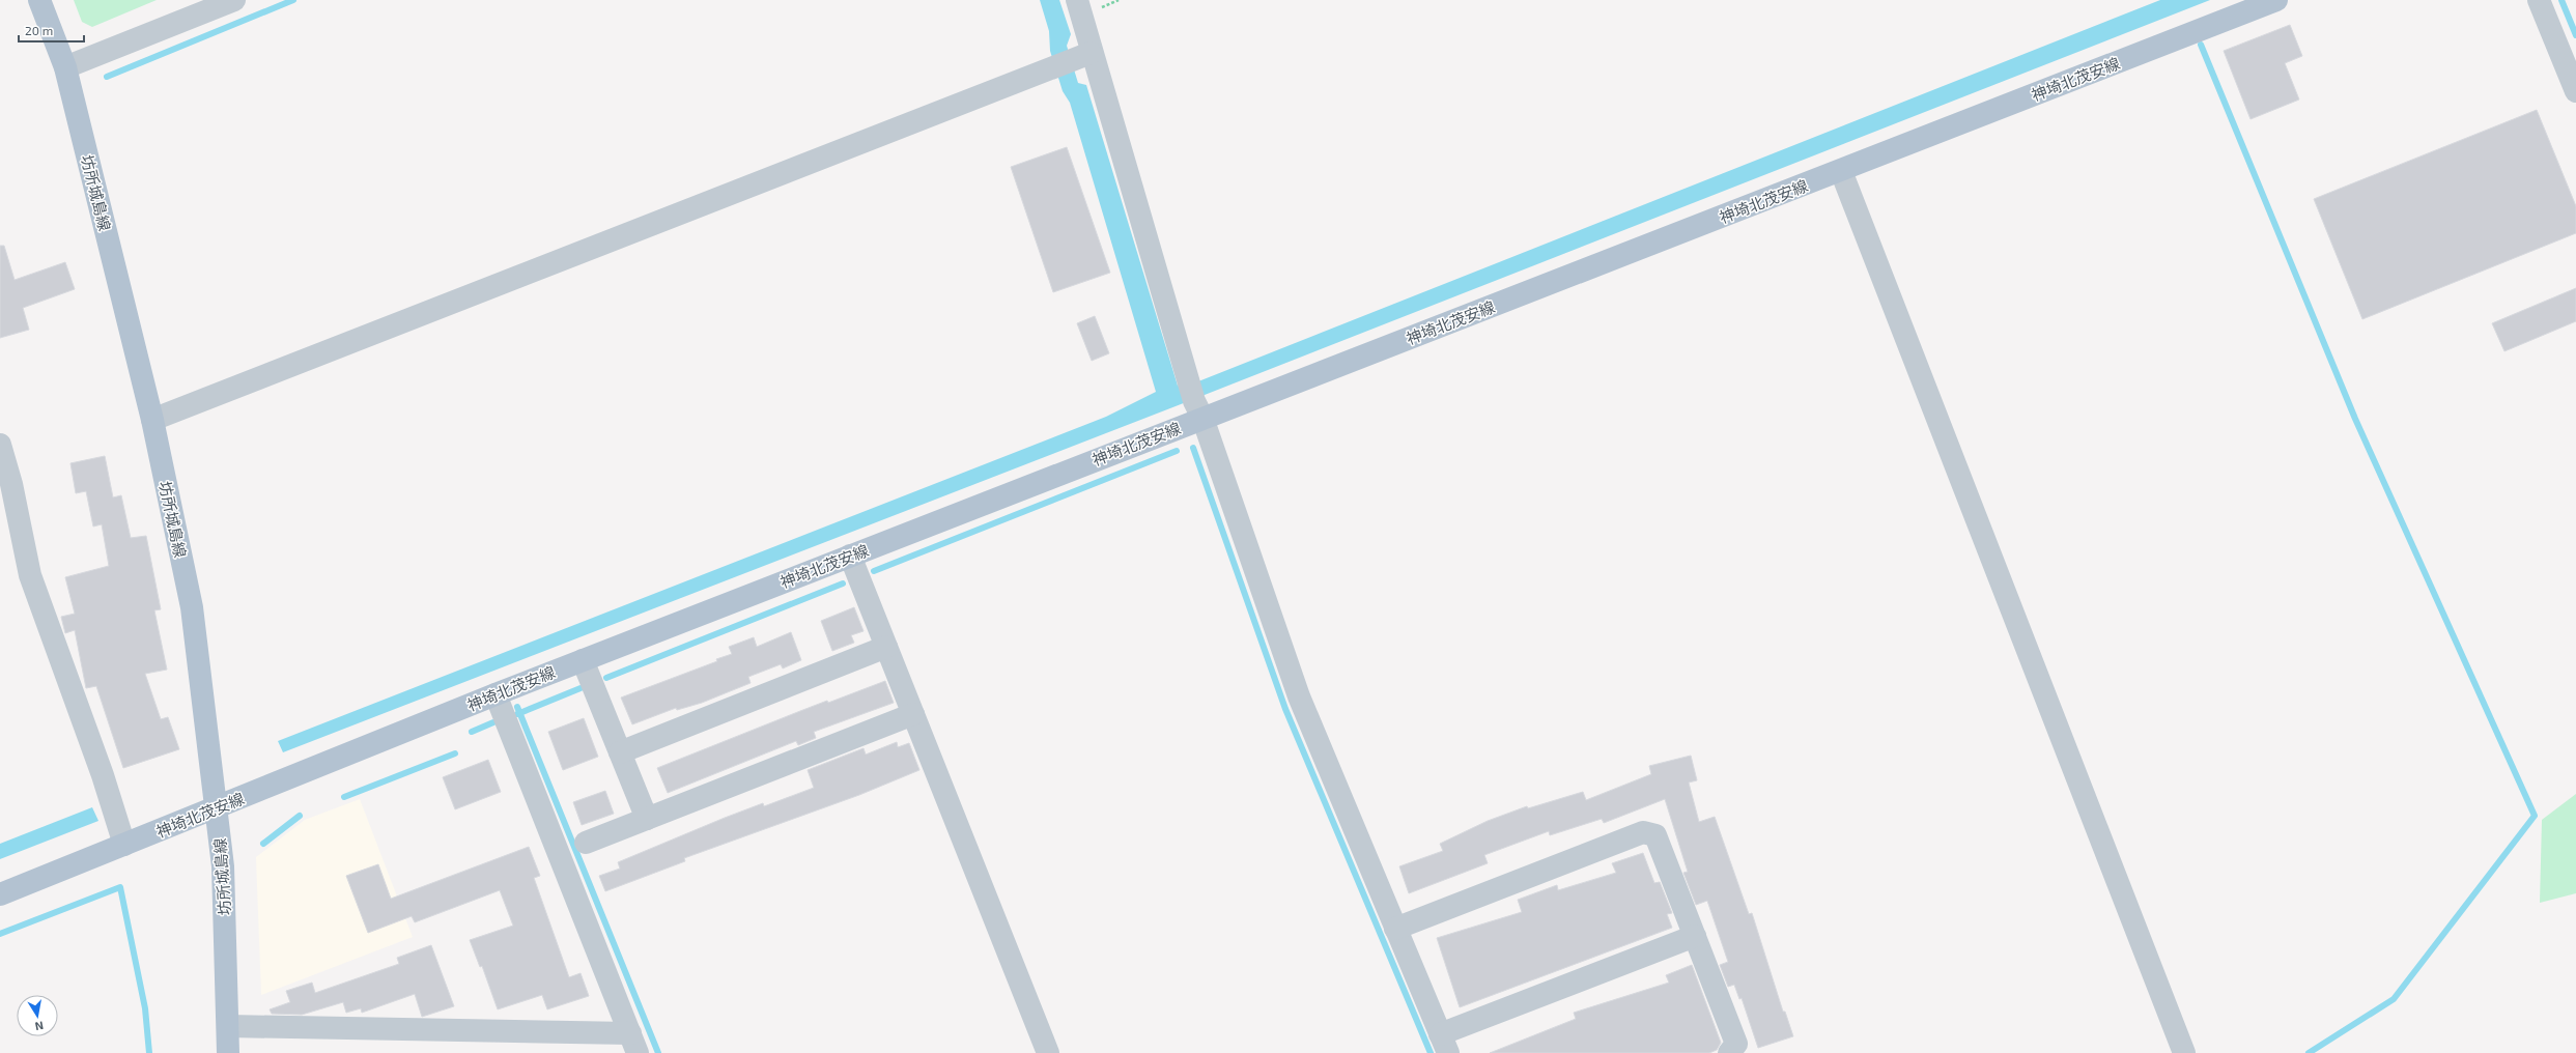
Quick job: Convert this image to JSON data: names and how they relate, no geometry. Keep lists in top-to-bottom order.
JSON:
{
  "streets": {
    "main road": ["神埼北茂安線", "坊所城島線"]
  },
  "crossings": [
    ["神埼北茂安線", "坊所城島線"]
  ],
  "scale_bar": "20 m",
  "north": "bottom"
}
